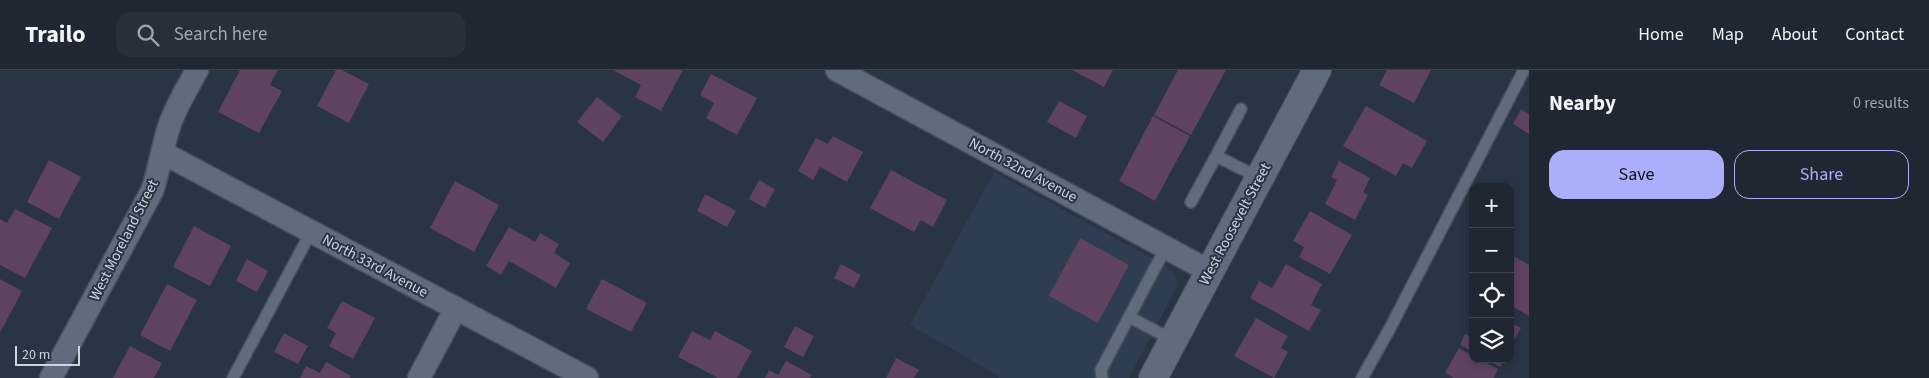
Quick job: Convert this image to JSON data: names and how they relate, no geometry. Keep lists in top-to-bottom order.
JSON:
{
  "streets": {
    "street": [
      "North 32nd Avenue",
      "West Roosevelt Street",
      "West Moreland Street",
      "North 33rd Avenue"
    ]
  },
  "crossings": [
    ["North 32nd Avenue", "West Roosevelt Street"],
    ["West Moreland Street", "North 33rd Avenue"]
  ],
  "scale_bar": "20 m",
  "page": {
    "header": "Trailo",
    "search": "Search here",
    "nav": [
      "Home",
      "Map",
      "About",
      "Contact"
    ],
    "heading": ["Nearby", "0 results"],
    "buttons": ["Save", "Share"],
    "map_buttons": ["+", "−"],
    "scale": "20 m"
  }
}
